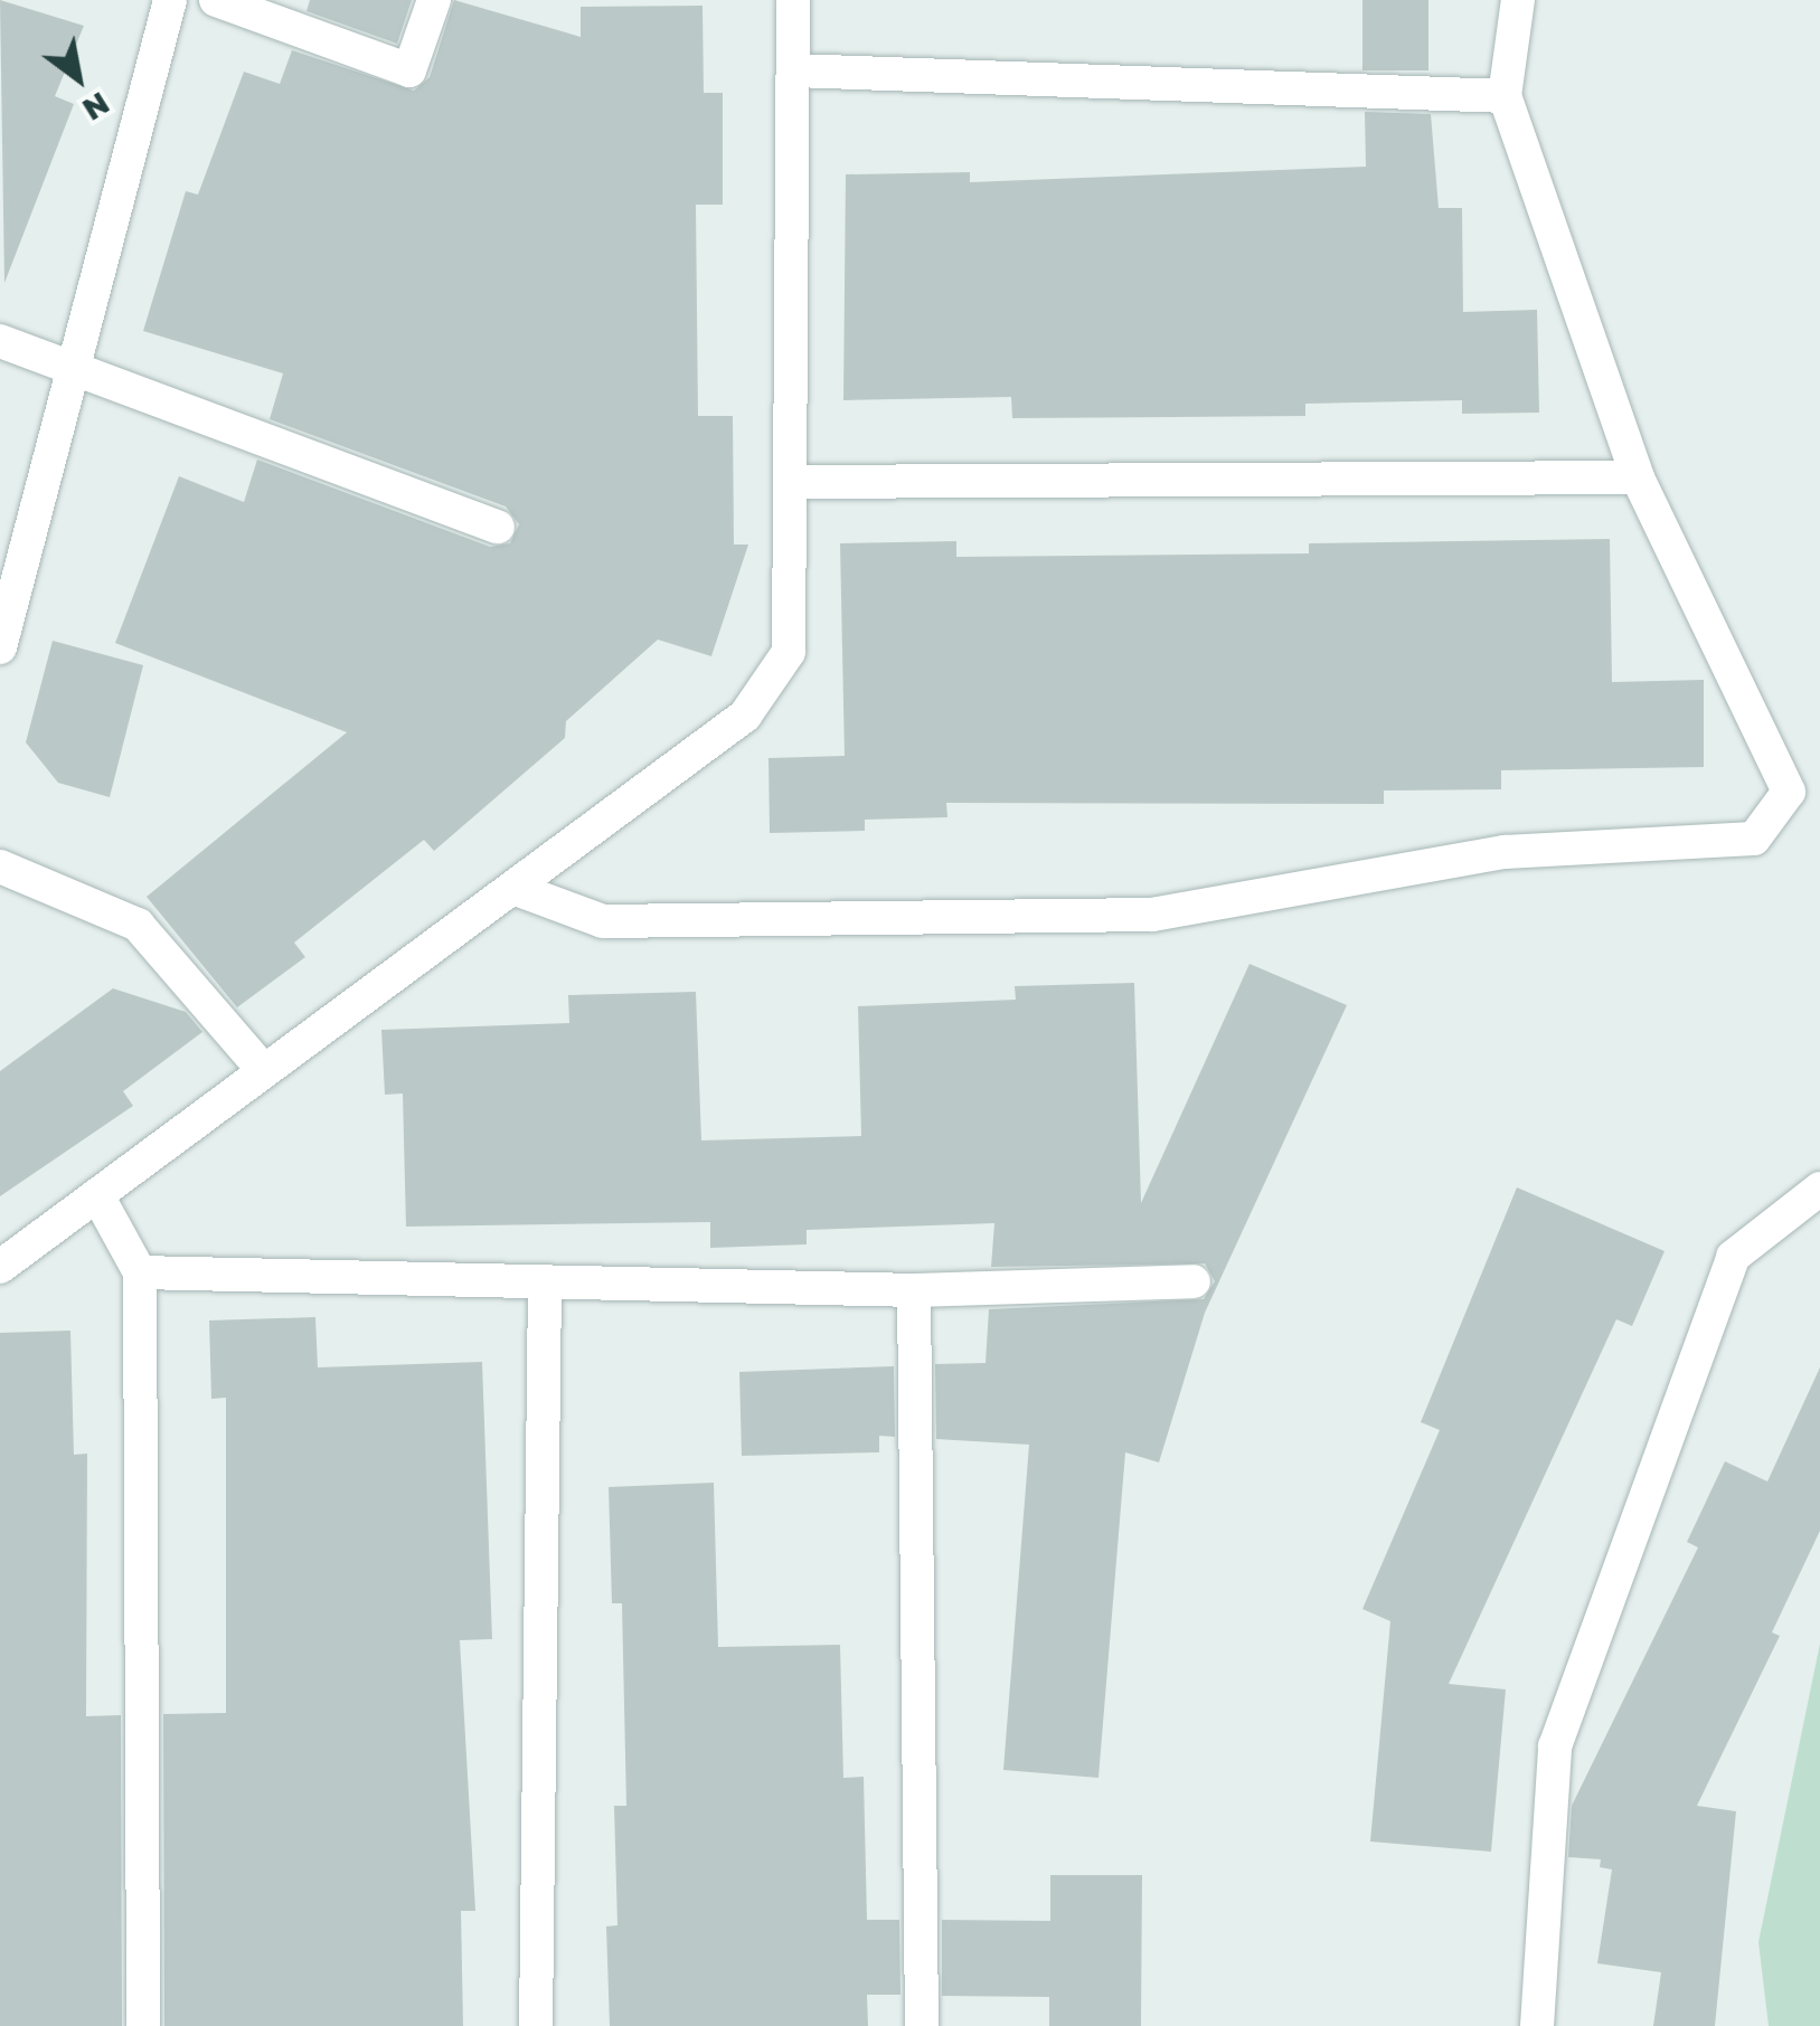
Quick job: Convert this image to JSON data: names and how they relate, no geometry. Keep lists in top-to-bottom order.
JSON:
{
  "north": "bottom right"
}
